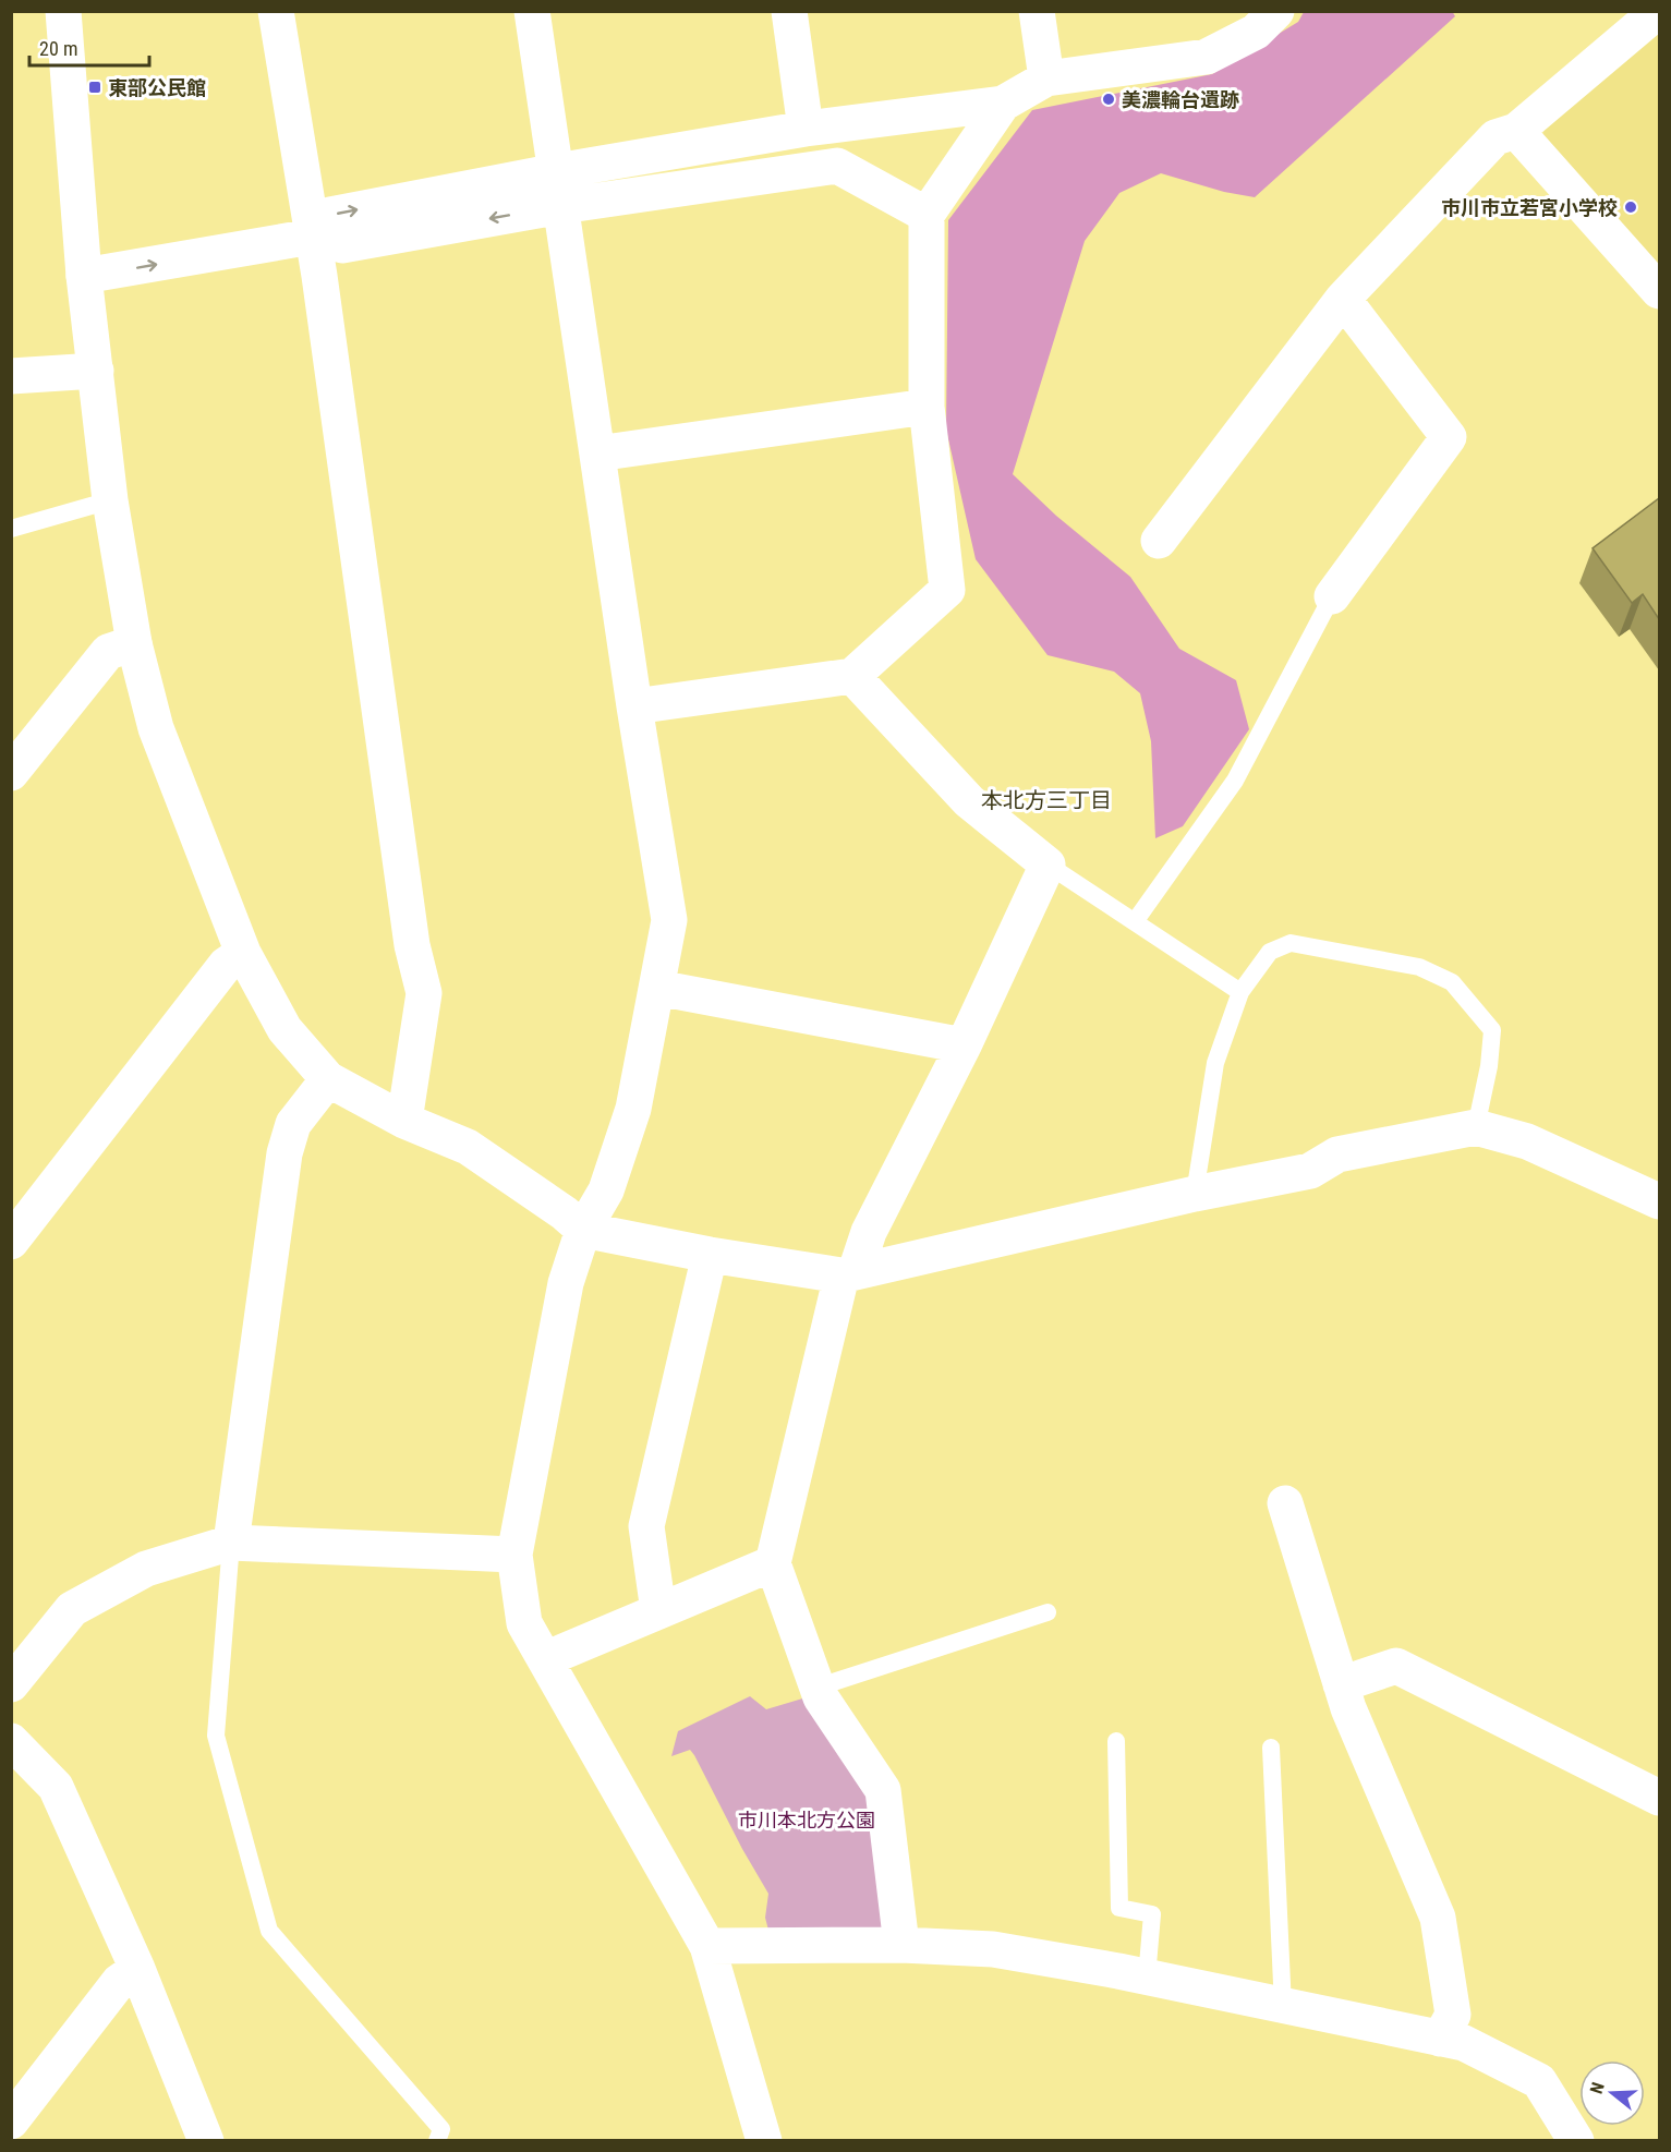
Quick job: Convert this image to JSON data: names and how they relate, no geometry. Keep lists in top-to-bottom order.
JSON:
{
  "districts": ["本北方三丁目"],
  "parks": ["市川本北方公園"],
  "places": {
    "transit": ["東部公民館"],
    "other": ["美濃輪台遺跡", "市川市立若宮小学校"]
  },
  "scale_bar": "20 m",
  "north": "left"
}
